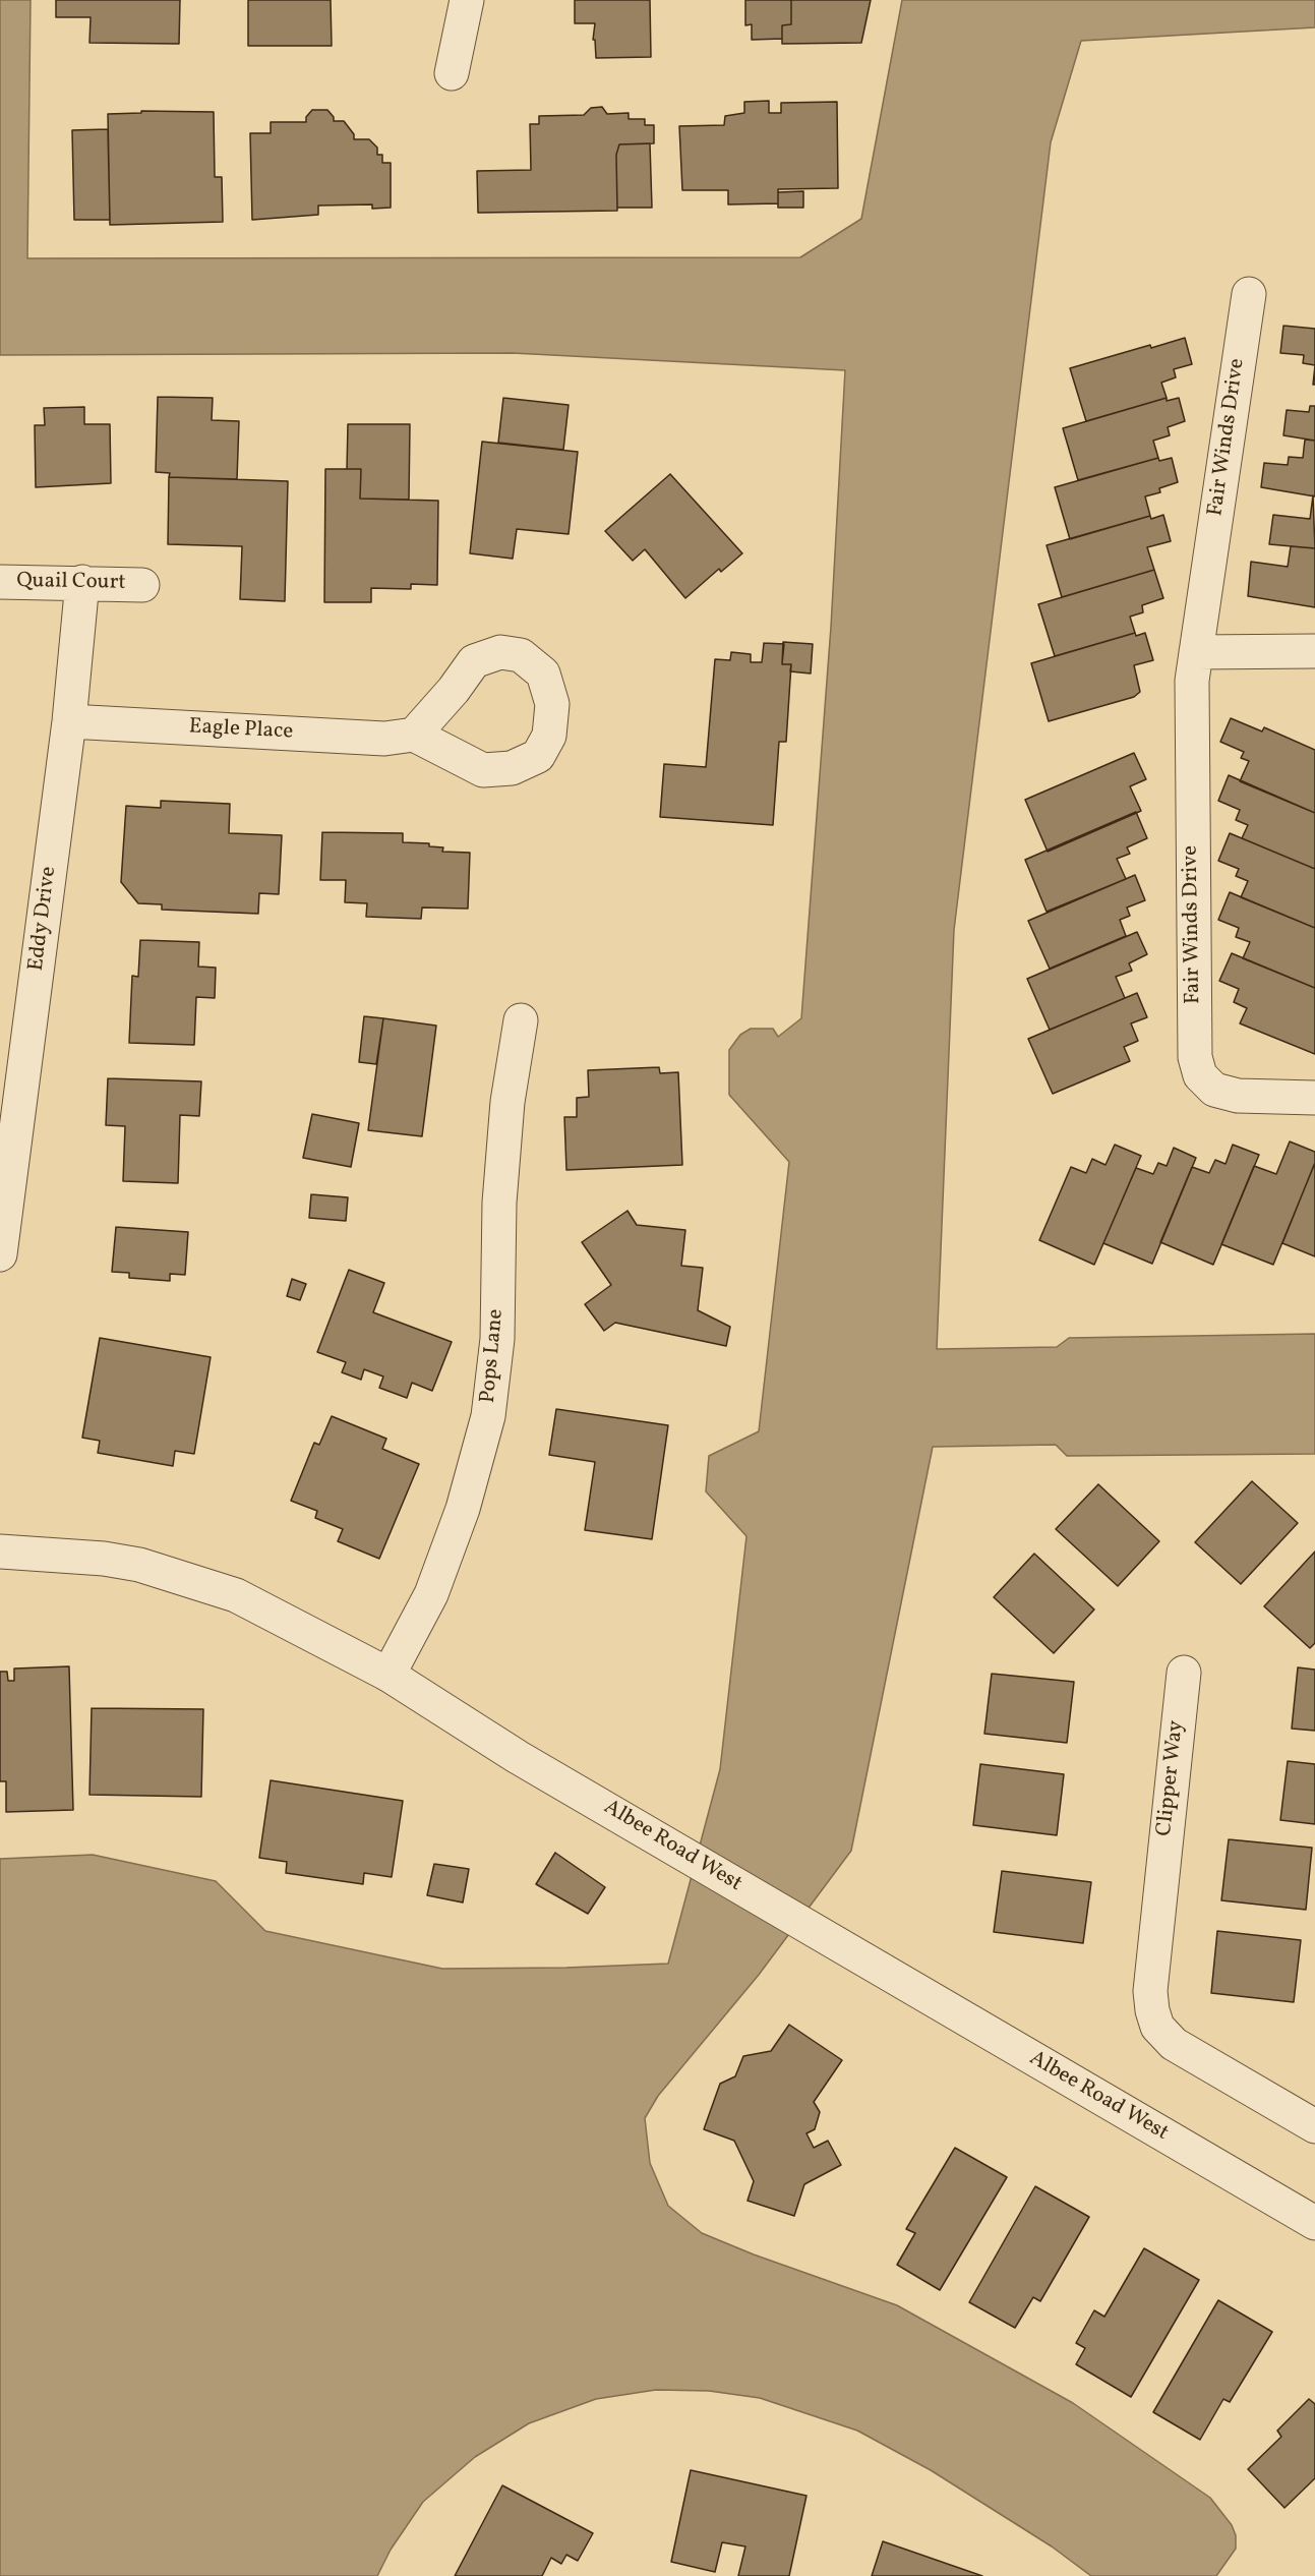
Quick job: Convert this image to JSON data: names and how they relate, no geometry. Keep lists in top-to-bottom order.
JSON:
{
  "streets": {
    "street": [
      "Fair Winds Drive",
      "Quail Court",
      "Eagle Place",
      "Eddy Drive",
      "Pops Lane",
      "Clipper Way",
      "Albee Road West"
    ]
  },
  "crossings": [
    ["Quail Court", "Eddy Drive"],
    ["Eagle Place", "Eddy Drive"],
    ["Pops Lane", "Albee Road West"]
  ]
}
